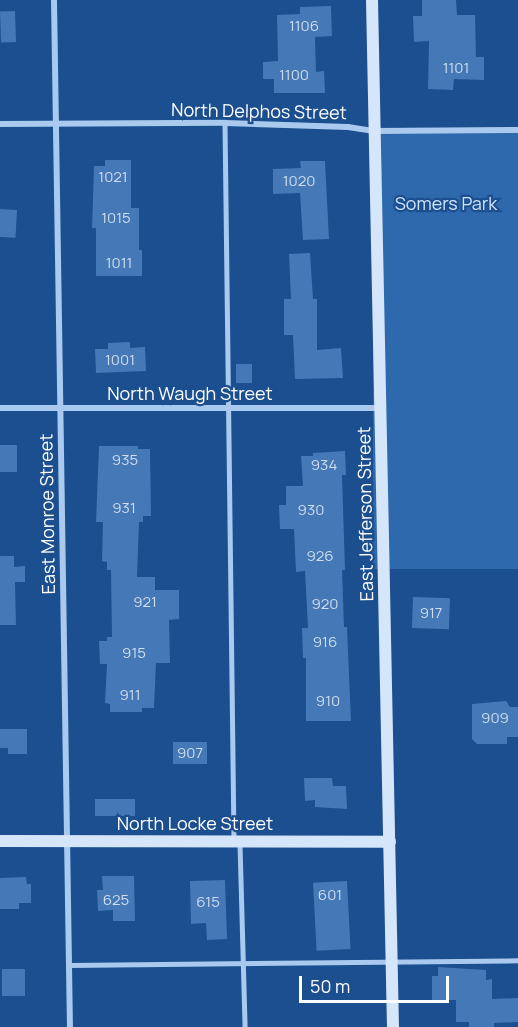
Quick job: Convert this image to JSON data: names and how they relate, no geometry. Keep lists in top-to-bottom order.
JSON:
{
  "streets": {
    "street": [
      "North Delphos Street",
      "North Waugh Street",
      "East Monroe Street",
      "East Jefferson Street",
      "North Locke Street"
    ]
  },
  "crossings": [
    ["North Delphos Street", "East Monroe Street"],
    ["North Delphos Street", "East Jefferson Street"],
    ["North Waugh Street", "East Monroe Street"],
    ["North Waugh Street", "East Jefferson Street"],
    ["East Monroe Street", "North Locke Street"],
    ["East Jefferson Street", "North Locke Street"]
  ],
  "parks": ["Somers Park"],
  "house_numbers": [
    "1106",
    "1101",
    "1100",
    "1021",
    "1020",
    "1015",
    "1011",
    "1001",
    "935",
    "934",
    "931",
    "930",
    "926",
    "921",
    "920",
    "917",
    "916",
    "915",
    "911",
    "910",
    "909",
    "907",
    "601",
    "625",
    "615"
  ],
  "scale_bar": "50 m"
}
